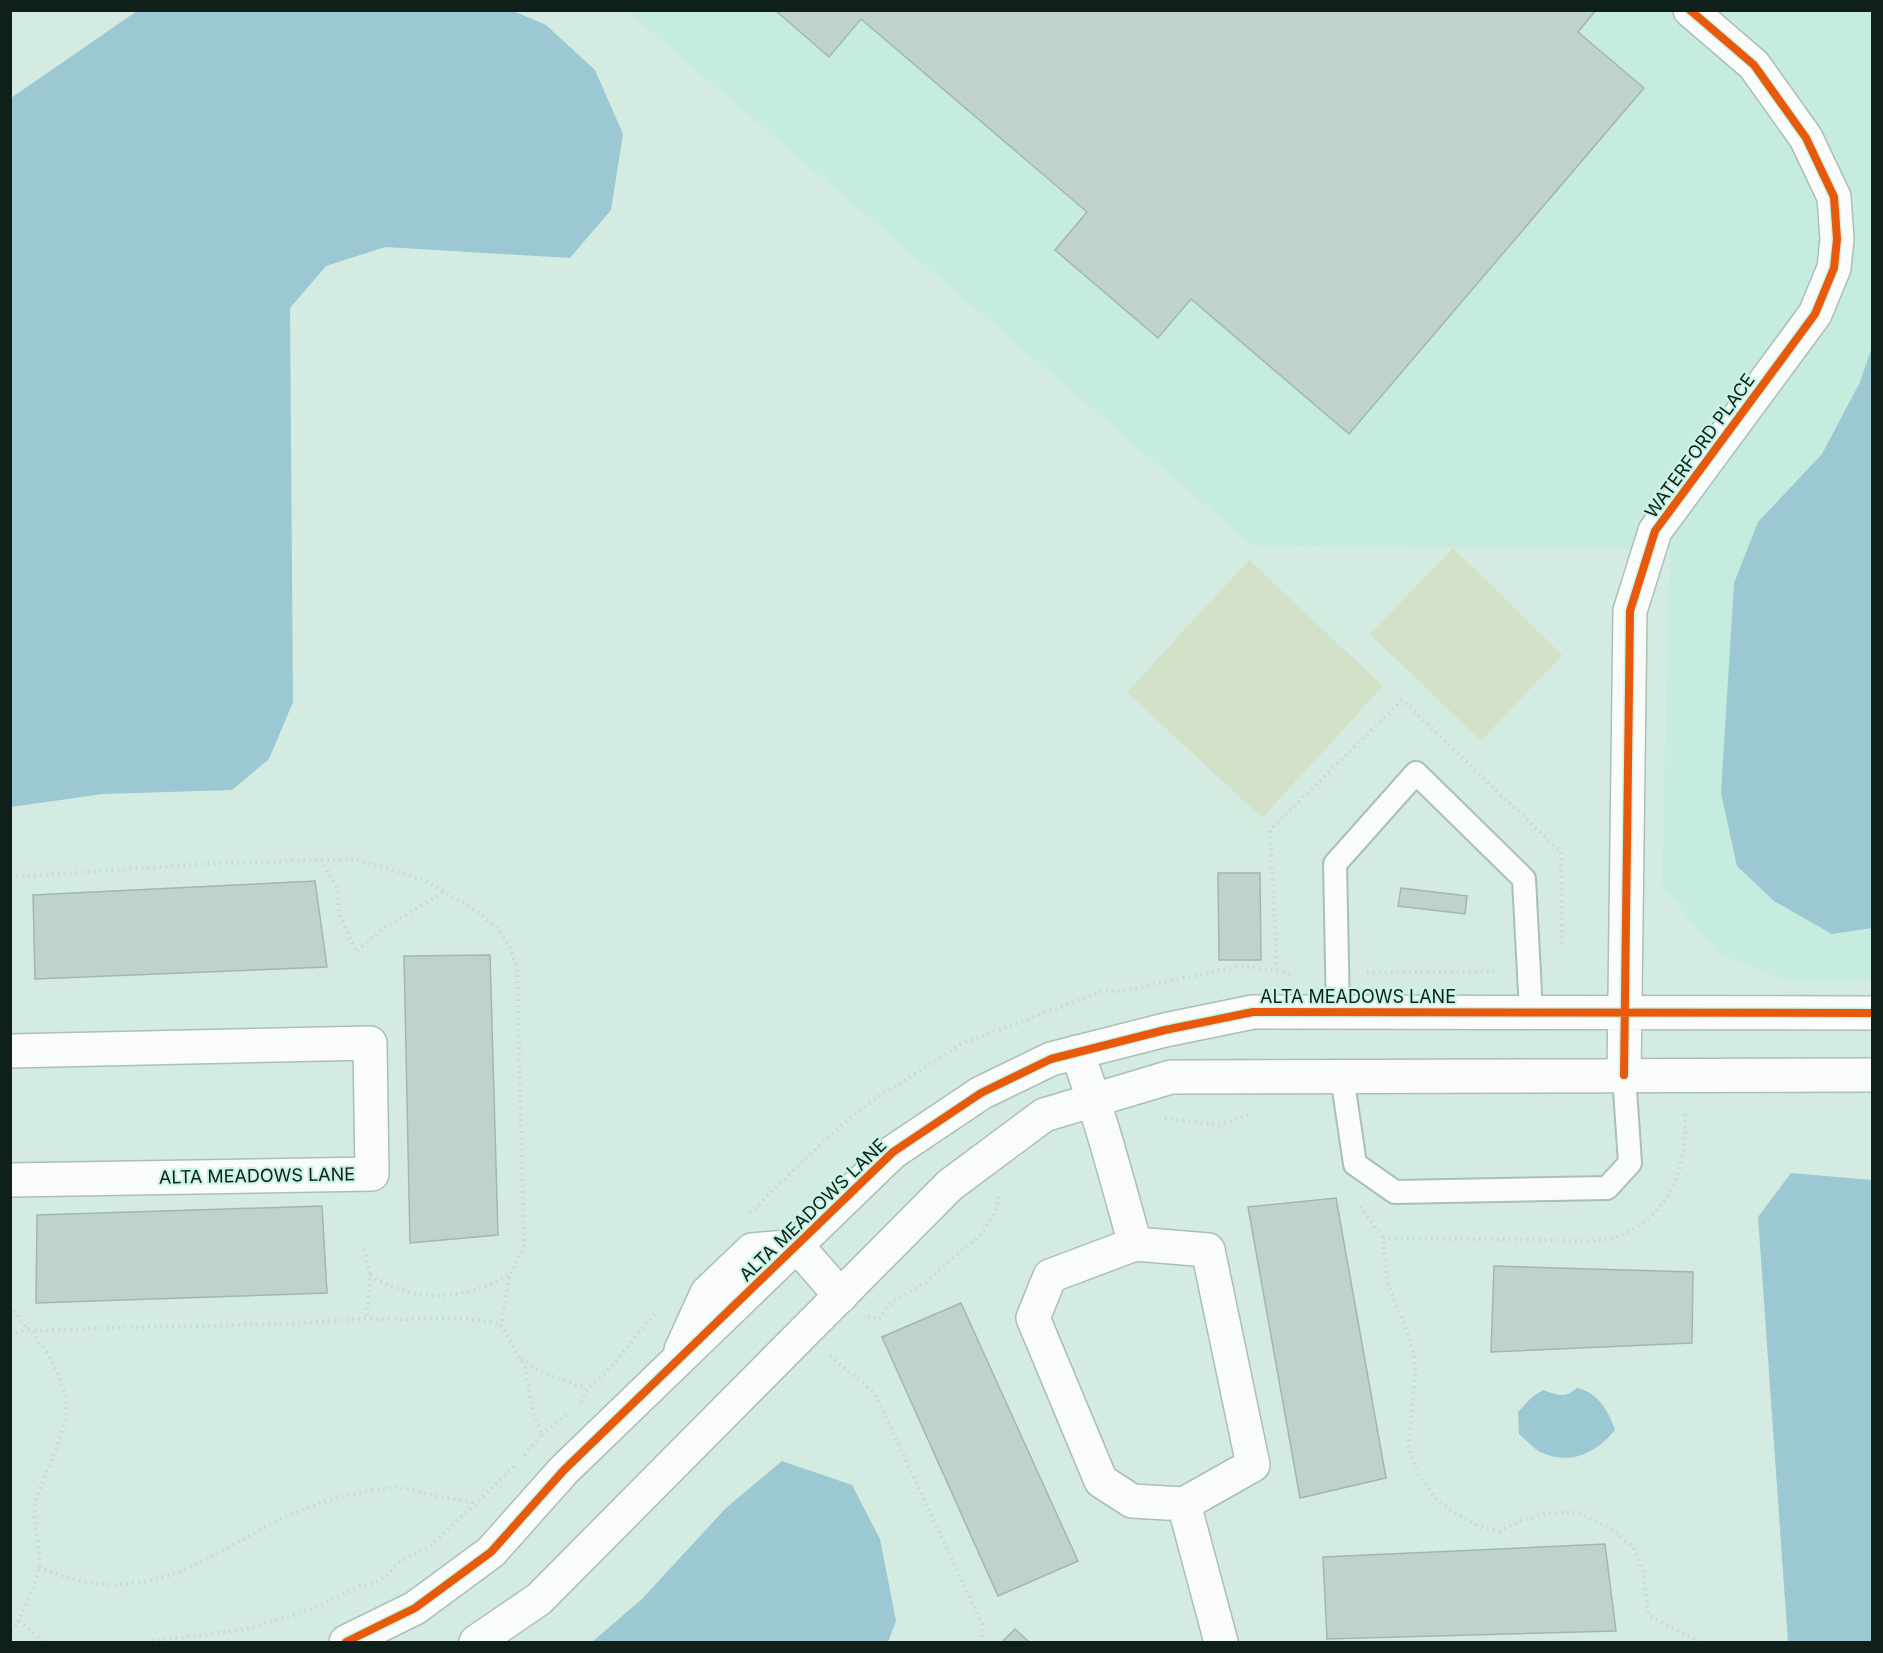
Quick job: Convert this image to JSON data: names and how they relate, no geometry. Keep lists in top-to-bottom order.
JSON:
{
  "streets": {
    "street": ["WATERFORD PLACE", "ALTA MEADOWS LANE"]
  },
  "crossings": [
    ["WATERFORD PLACE", "ALTA MEADOWS LANE"]
  ]
}
